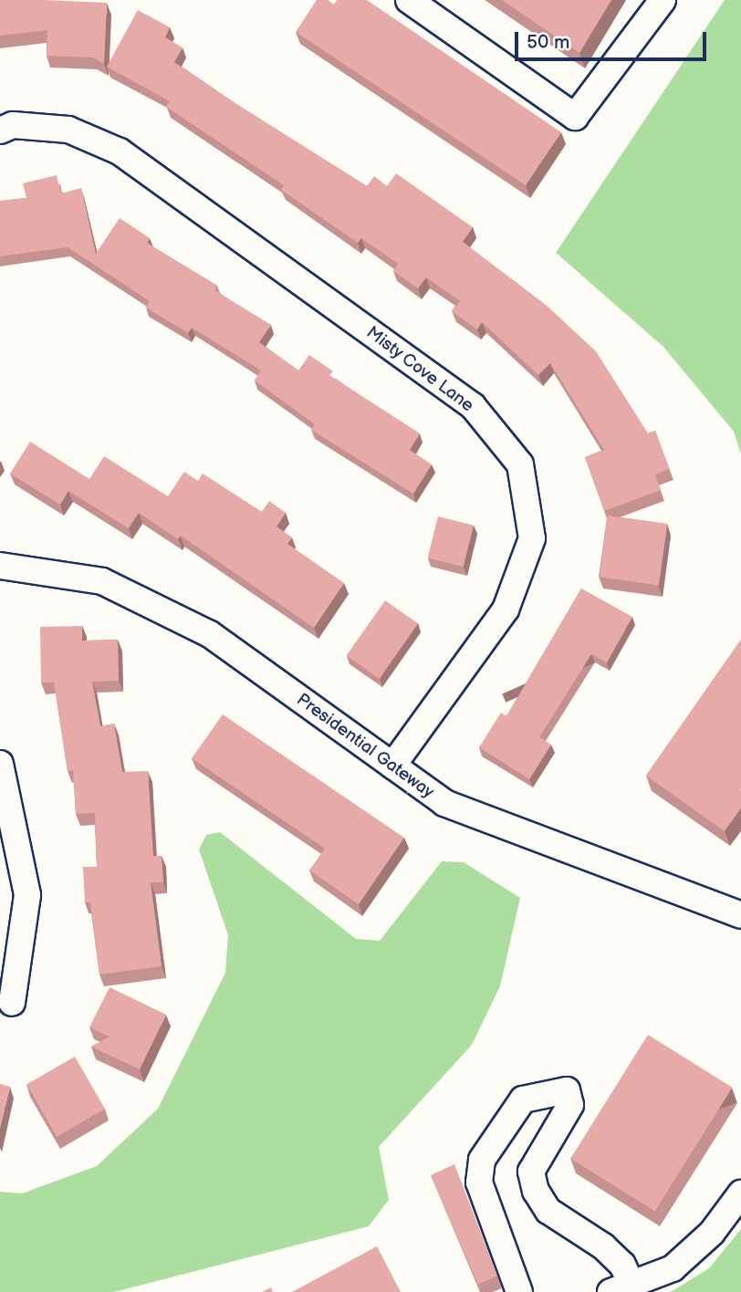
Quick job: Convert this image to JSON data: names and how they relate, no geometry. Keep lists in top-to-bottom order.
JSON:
{
  "streets": {
    "street": ["Misty Cove Lane", "Presidential Gateway"]
  },
  "crossings": [
    ["Misty Cove Lane", "Presidential Gateway"]
  ],
  "scale_bar": "50 m"
}
